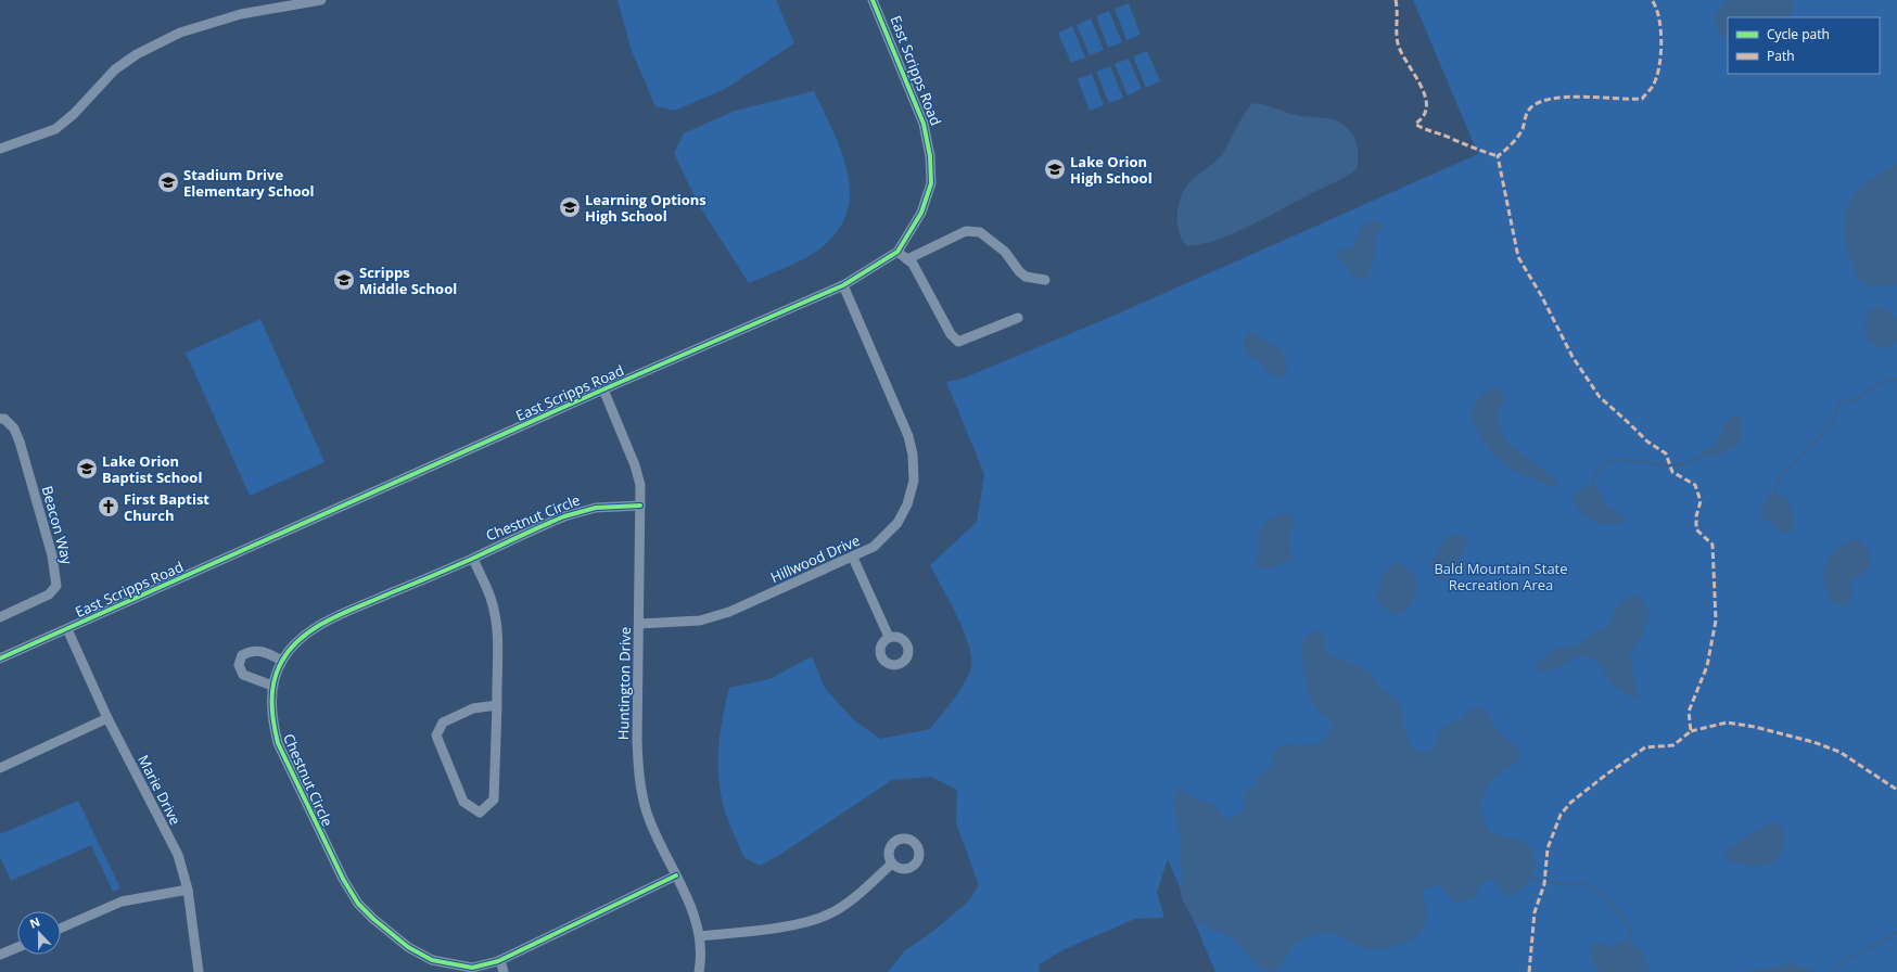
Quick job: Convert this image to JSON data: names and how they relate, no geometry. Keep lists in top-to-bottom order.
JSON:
{
  "streets": {
    "street": [
      "East Scripps Road",
      "Chestnut Circle",
      "Beacon Way",
      "Hillwood Drive",
      "Huntington Drive",
      "Marie Drive"
    ]
  },
  "crossings": [
    ["East Scripps Road", "Hillwood Drive"],
    ["East Scripps Road", "Huntington Drive"],
    ["East Scripps Road", "Marie Drive"],
    ["Chestnut Circle", "Huntington Drive"],
    ["Hillwood Drive", "Huntington Drive"]
  ],
  "parks": ["Bald Mountain State Recreation Area"],
  "places": {
    "school or university": [
      "Lake Orion High School",
      "Stadium Drive Elementary School",
      "Learning Options High School",
      "Scripps Middle School",
      "Lake Orion Baptist School"
    ],
    "church": ["First Baptist Church"]
  },
  "legend": ["Cycle path", "Path"],
  "north": "top"
}
